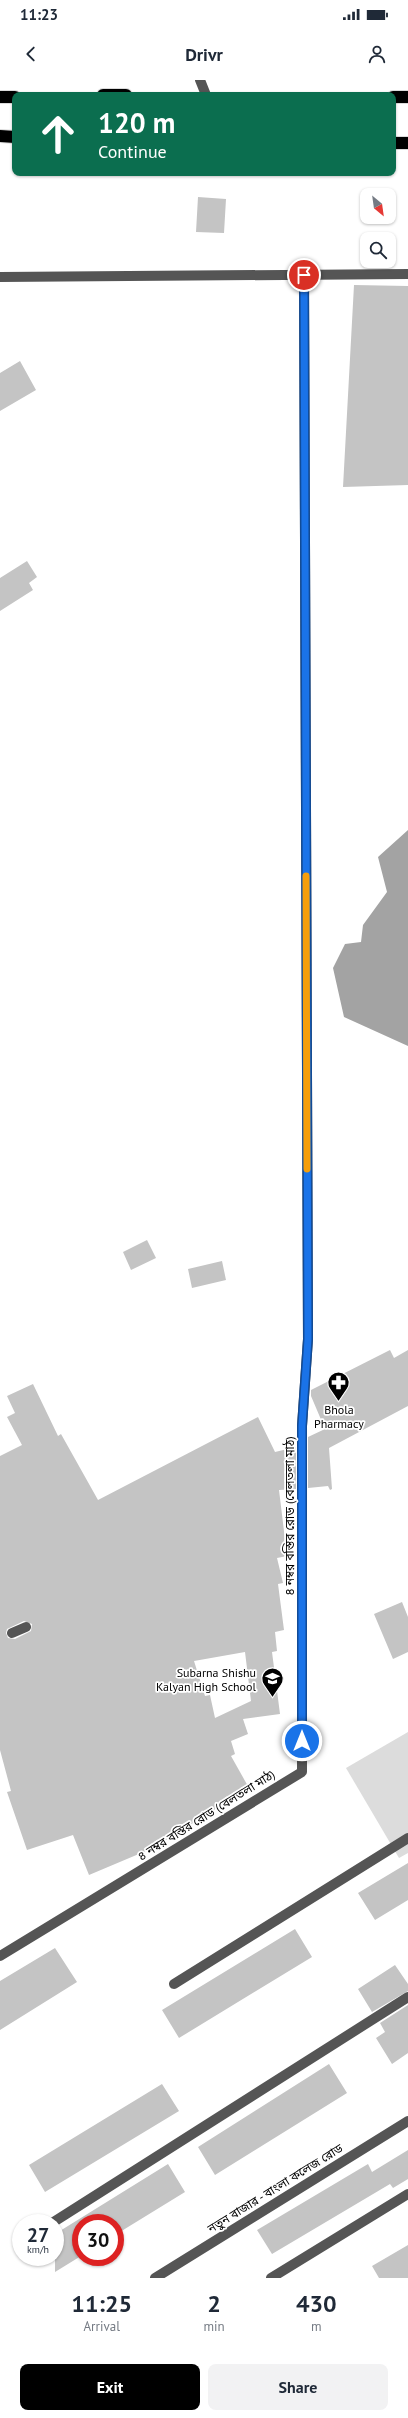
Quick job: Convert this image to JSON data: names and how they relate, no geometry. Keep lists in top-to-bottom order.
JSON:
{
  "streets": {
    "street": ["৪ নম্বর বস্তির রোড (বেলতলা মাঠ)", "নতুন বাজার - বাংলা কলেজ রোড"]
  },
  "places": {
    "pharmacy": ["Bhola Pharmacy"],
    "school or university": ["Subarna Shishu Kalyan High School"]
  },
  "north": "bottom right",
  "page": {
    "status": "11:23",
    "header": "Drivr",
    "turn": ["120 m", "Continue"],
    "speed": "27 km/h",
    "limit": "30",
    "eta": [
      "11:25",
      "Arrival",
      "2",
      "min",
      "430",
      "m"
    ],
    "buttons": ["Exit", "Share"]
  }
}
